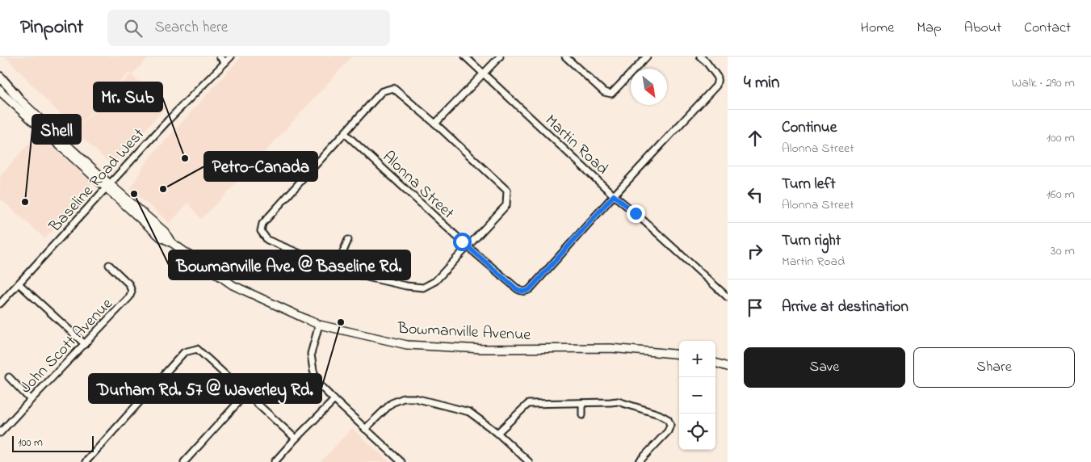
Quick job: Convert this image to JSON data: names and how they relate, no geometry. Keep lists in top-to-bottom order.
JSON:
{
  "streets": {
    "main road": ["Bowmanville Avenue"],
    "street": [
      "Martin Road",
      "Baseline Road West",
      "Alonna Street",
      "John Scott Avenue"
    ]
  },
  "crossings": [
    ["Martin Road", "Alonna Street"],
    ["Baseline Road West", "Bowmanville Avenue"]
  ],
  "places": [
    "Mr. Sub",
    "Petro-Canada",
    "Bowmanville Ave. @ Baseline Rd.",
    "Shell",
    "Durham Rd. 57 @ Waverley Rd."
  ],
  "scale_bar": "100 m",
  "north": "bottom right",
  "page": {
    "header": "Pinpoint",
    "search": "Search here",
    "nav": [
      "Home",
      "Map",
      "About",
      "Contact"
    ],
    "heading": ["4 min", "Walk · 290 m"],
    "list": [
      ["Continue", "Alonna Street", "100 m"],
      ["Turn left", "Alonna Street", "160 m"],
      ["Turn right", "Martin Road", "30 m"],
      "Arrive at destination"
    ],
    "buttons": ["Save", "Share"],
    "map_buttons": ["+", "−"],
    "scale": "100 m"
  }
}
